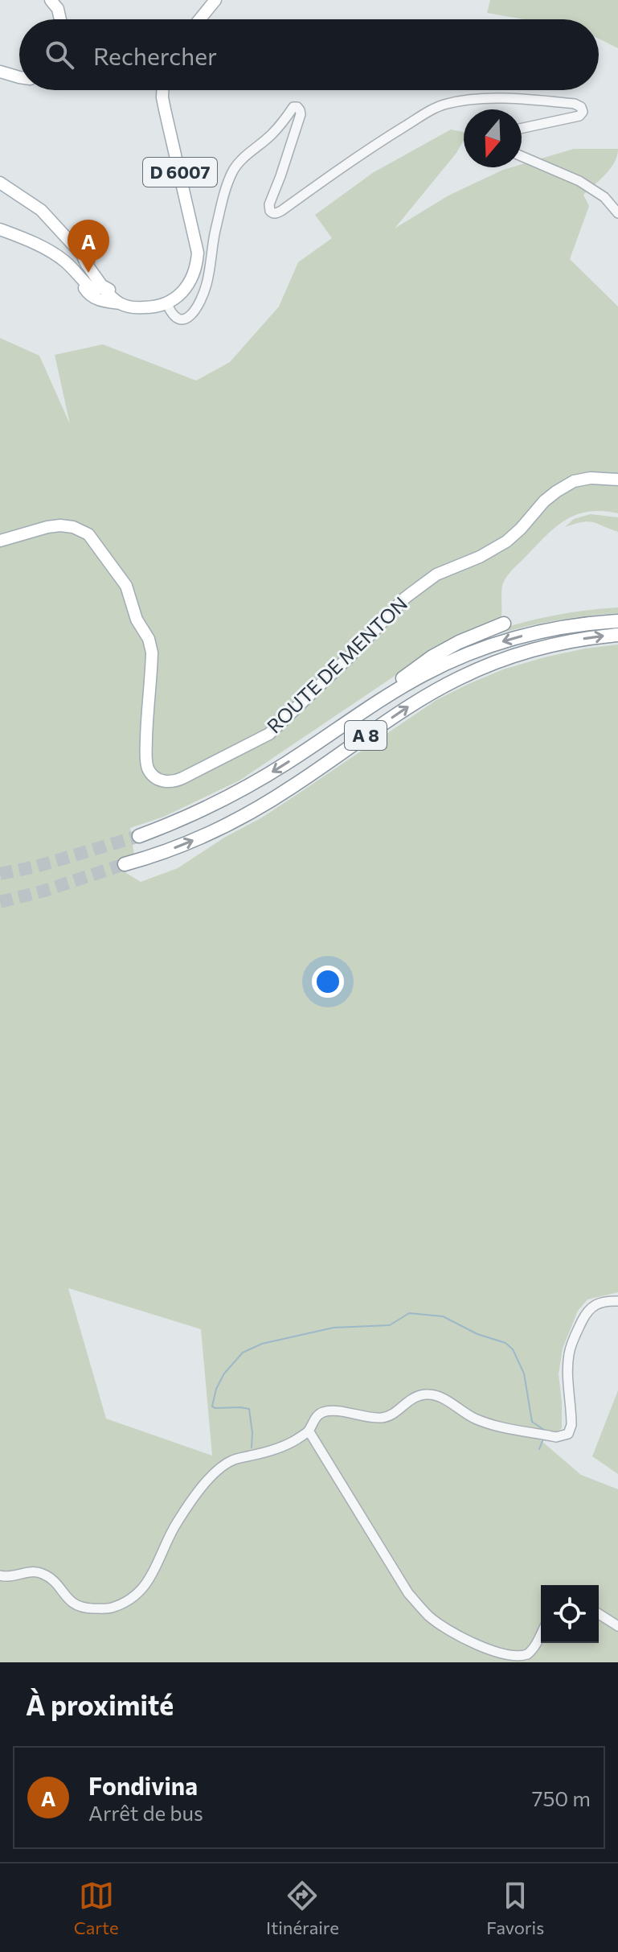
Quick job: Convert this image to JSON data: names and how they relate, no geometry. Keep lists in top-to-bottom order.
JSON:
{
  "streets": {
    "highway": ["A 8"],
    "main road": ["D 6007", "ROUTE DE MENTON"]
  },
  "north": "bottom",
  "page": {
    "search": "Rechercher",
    "pins": "A",
    "heading": "À proximité",
    "list": [
      {
        "mark": "A",
        "name": "Fondivina",
        "note": "Arrêt de bus",
        "value": "750 m"
      }
    ],
    "nav": ["Carte", "Itinéraire", "Favoris"]
  }
}
